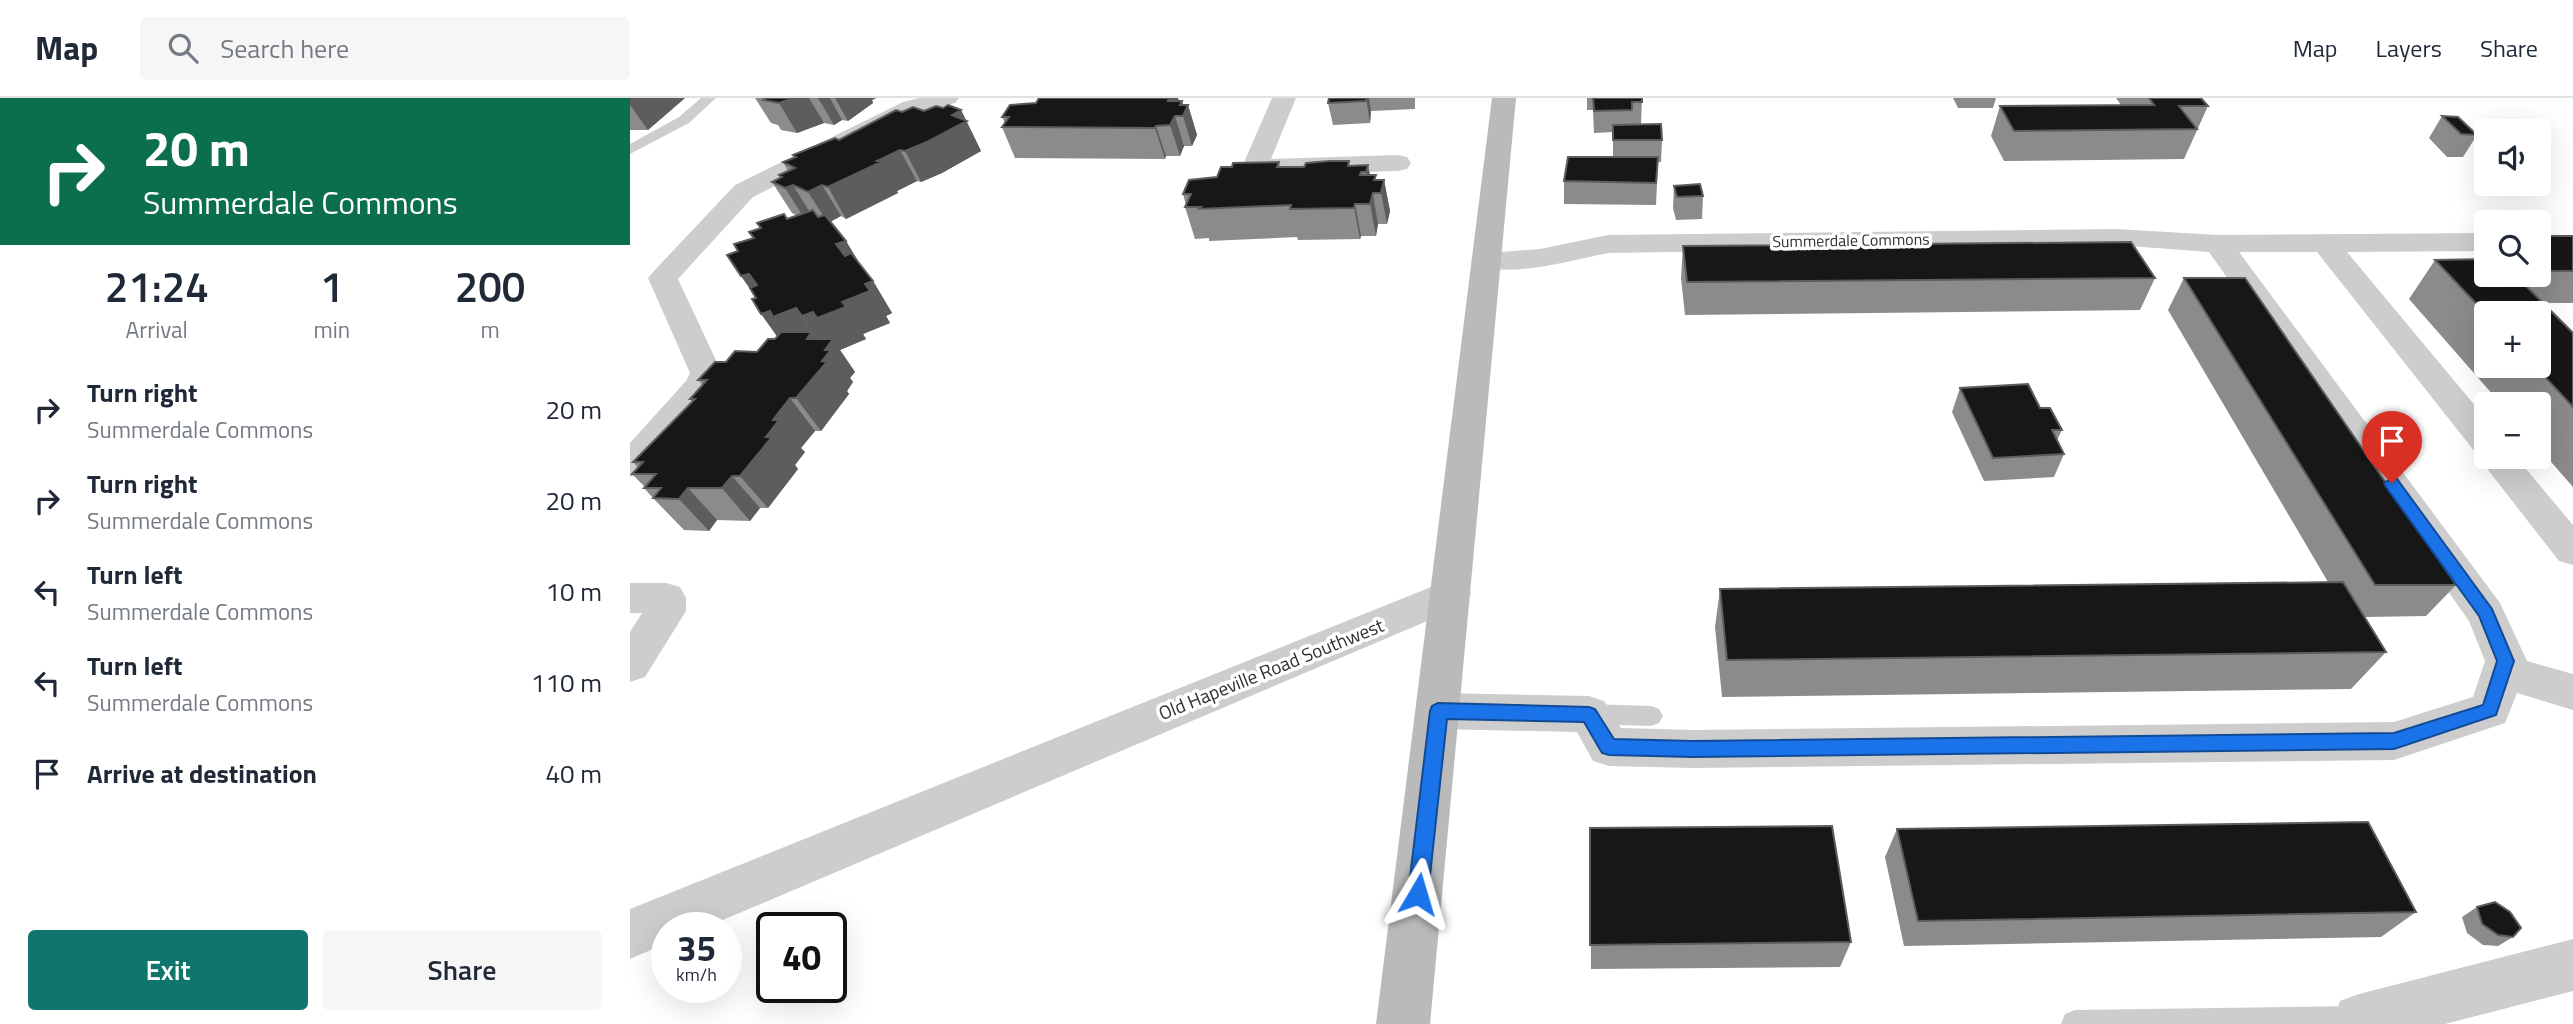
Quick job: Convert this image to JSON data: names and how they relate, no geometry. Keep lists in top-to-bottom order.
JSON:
{
  "streets": {
    "street": ["Summerdale Commons", "Old Hapeville Road Southwest"]
  },
  "page": {
    "header": "Map",
    "search": "Search here",
    "nav": ["Map", "Layers", "Share"],
    "turn": ["20 m", "Summerdale Commons"],
    "map_buttons": ["+", "−"],
    "eta": [
      "21:24",
      "Arrival",
      "1",
      "min",
      "200",
      "m"
    ],
    "list": [
      {
        "name": "Turn right",
        "note": "Summerdale Commons",
        "value": "20 m"
      },
      {
        "name": "Turn right",
        "note": "Summerdale Commons",
        "value": "20 m"
      },
      {
        "name": "Turn left",
        "note": "Summerdale Commons",
        "value": "10 m"
      },
      {
        "name": "Turn left",
        "note": "Summerdale Commons",
        "value": "110 m"
      },
      {
        "name": "Arrive at destination",
        "value": "40 m"
      }
    ],
    "speed": "35 km/h",
    "limit": "40",
    "buttons": ["Exit", "Share"]
  }
}
